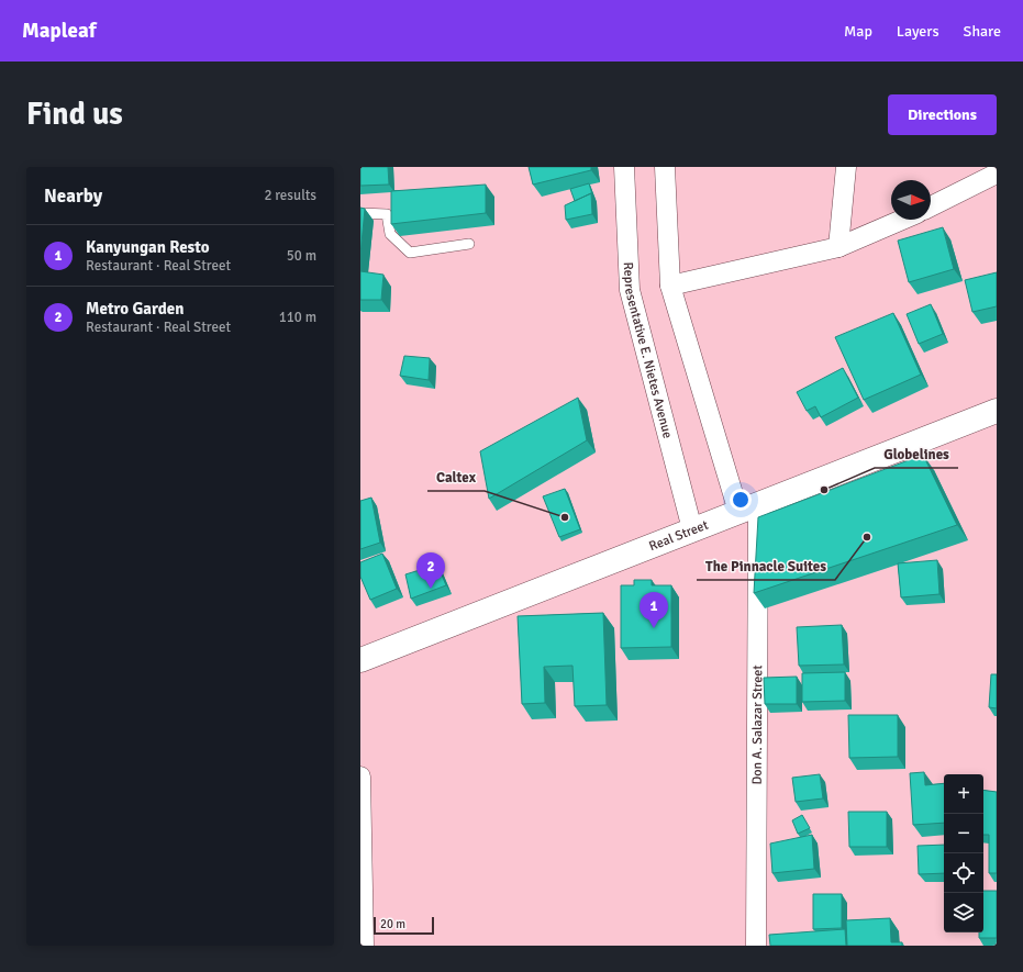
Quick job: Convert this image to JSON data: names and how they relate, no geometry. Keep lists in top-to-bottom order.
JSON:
{
  "streets": {
    "main road": ["Real Street"],
    "street": ["Representative E. Nietes Avenue", "Don A. Salazar Street"]
  },
  "crossings": [
    ["Representative E. Nietes Avenue", "Real Street"],
    ["Real Street", "Don A. Salazar Street"]
  ],
  "places": ["Globelines", "Caltex", "The Pinnacle Suites"],
  "scale_bar": "20 m",
  "north": "right",
  "page": {
    "header": "Mapleaf",
    "nav": ["Map", "Layers", "Share"],
    "buttons": "Directions",
    "title": "Find us",
    "heading": ["Nearby", "2 results"],
    "list": [
      {
        "mark": "1",
        "name": "Kanyungan Resto",
        "note": "Restaurant · Real Street",
        "value": "50 m"
      },
      {
        "mark": "2",
        "name": "Metro Garden",
        "note": "Restaurant · Real Street",
        "value": "110 m"
      }
    ],
    "pins": ["2", "1"],
    "map_buttons": ["+", "−"],
    "scale": "20 m"
  }
}
